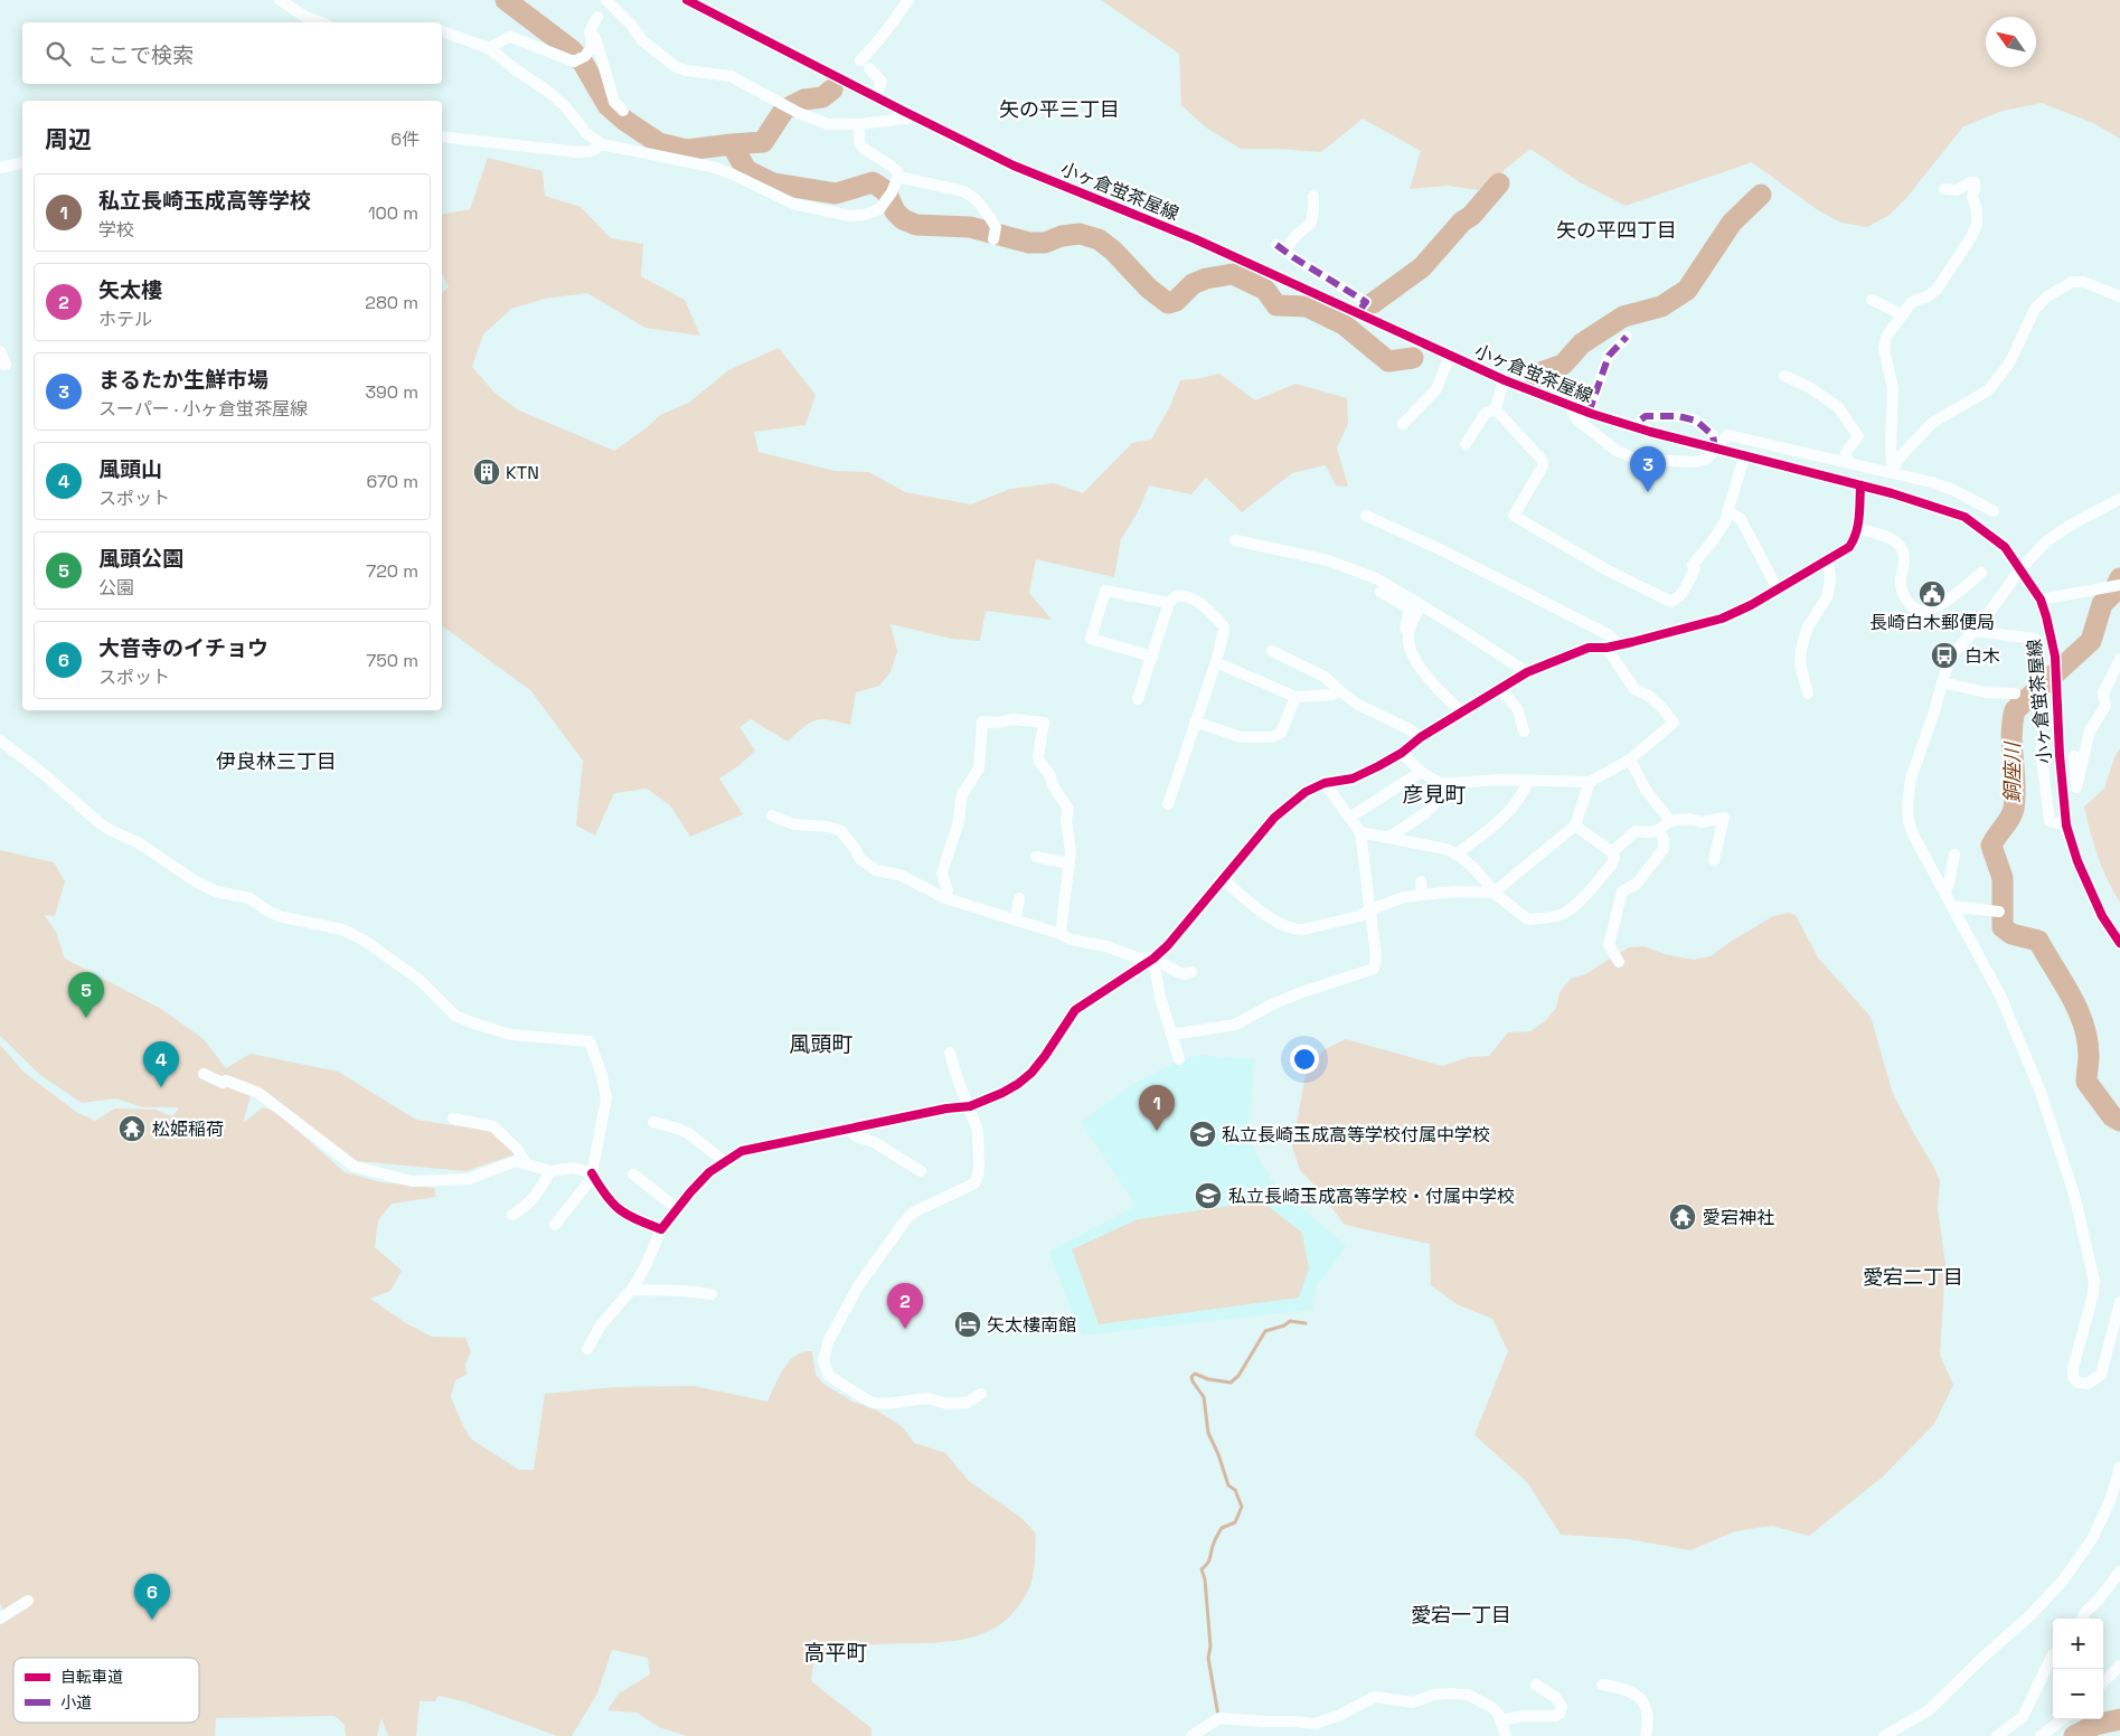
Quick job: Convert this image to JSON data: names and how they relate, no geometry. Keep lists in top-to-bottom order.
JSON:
{
  "streets": {
    "street": ["小ヶ倉蛍茶屋線"]
  },
  "districts": [
    "矢の平三丁目",
    "矢の平四丁目",
    "伊良林三丁目",
    "彦見町",
    "風頭町",
    "愛宕二丁目",
    "愛宕一丁目",
    "高平町"
  ],
  "water": ["銅座川"],
  "places": {
    "building": ["KTN"],
    "public building": ["長崎白木郵便局"],
    "bus stop": ["白木"],
    "temple": ["松姫稲荷", "愛宕神社"],
    "school or university": ["私立長崎玉成高等学校付属中学校", "私立長崎玉成高等学校・付属中学校"],
    "hotel": ["矢太樓南館"]
  },
  "legend": ["自転車道", "小道"],
  "north": "top left",
  "page": {
    "search": "ここで検索",
    "heading": ["周辺", "6件"],
    "list": [
      {
        "mark": "1",
        "name": "私立長崎玉成高等学校",
        "note": "学校",
        "value": "100 m"
      },
      {
        "mark": "2",
        "name": "矢太樓",
        "note": "ホテル",
        "value": "280 m"
      },
      {
        "mark": "3",
        "name": "まるたか生鮮市場",
        "note": "スーパー · 小ヶ倉蛍茶屋線",
        "value": "390 m"
      },
      {
        "mark": "4",
        "name": "風頭山",
        "note": "スポット",
        "value": "670 m"
      },
      {
        "mark": "5",
        "name": "風頭公園",
        "note": "公園",
        "value": "720 m"
      },
      {
        "mark": "6",
        "name": "大音寺のイチョウ",
        "note": "スポット",
        "value": "750 m"
      }
    ],
    "pins": [
      "3",
      "5",
      "4",
      "1",
      "2",
      "6"
    ],
    "map_buttons": ["+", "−"]
  }
}
